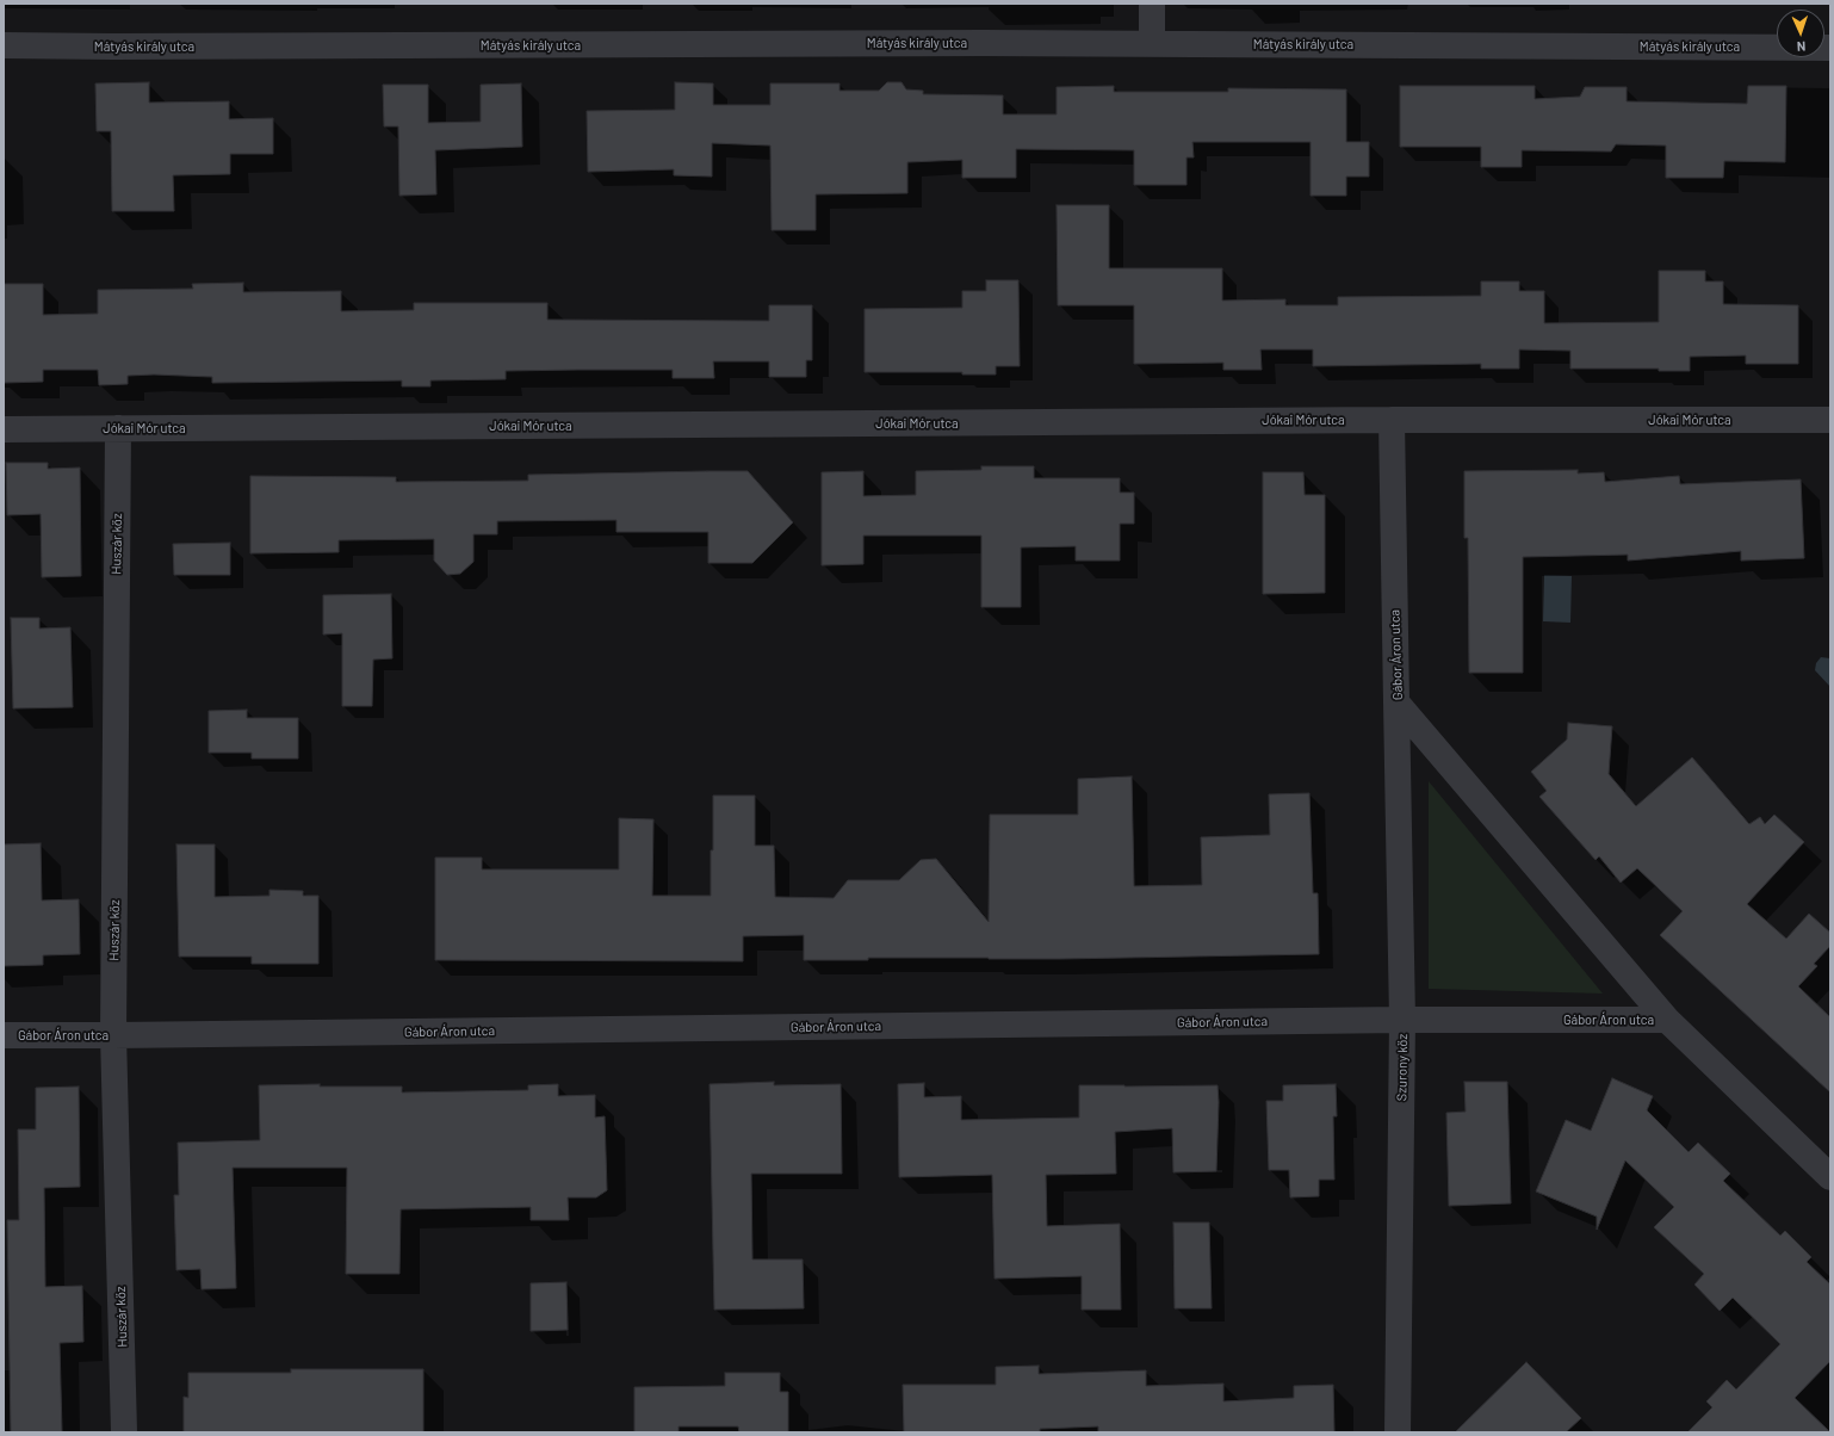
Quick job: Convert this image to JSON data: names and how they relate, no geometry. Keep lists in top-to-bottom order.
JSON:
{
  "streets": {
    "street": [
      "Mátyás király utca",
      "Jókai Mór utca",
      "Huszár köz",
      "Gábor Áron utca",
      "Szurony köz"
    ]
  },
  "crossings": [
    ["Jókai Mór utca", "Huszár köz"],
    ["Jókai Mór utca", "Gábor Áron utca"],
    ["Huszár köz", "Gábor Áron utca"],
    ["Gábor Áron utca", "Szurony köz"]
  ],
  "north": "bottom"
}
